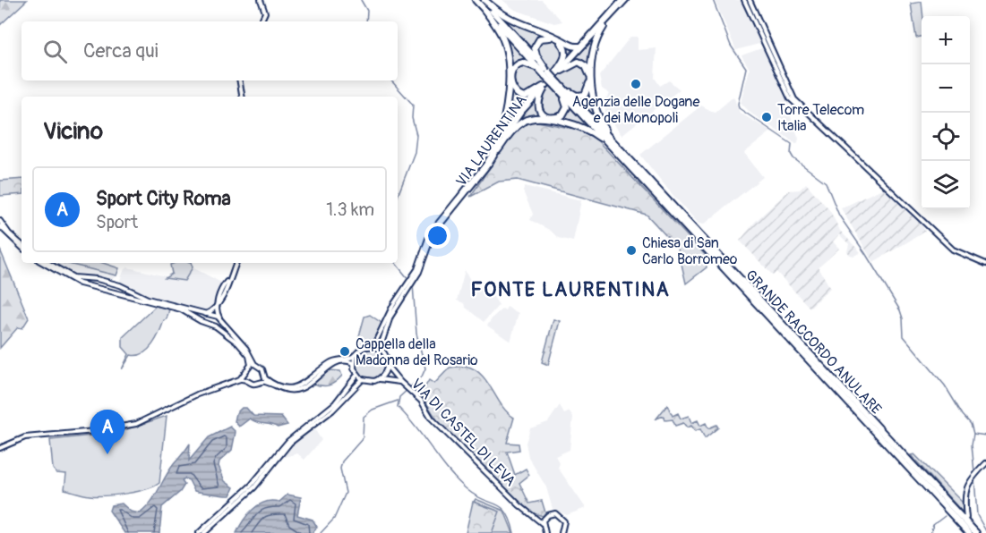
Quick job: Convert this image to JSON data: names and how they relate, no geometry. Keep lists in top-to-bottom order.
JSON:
{
  "streets": {
    "highway": ["GRANDE RACCORDO ANULARE"],
    "street": ["VIA LAURENTINA", "VIA DI CASTEL DI LEVA"]
  },
  "crossings": [
    ["VIA LAURENTINA", "GRANDE RACCORDO ANULARE"],
    ["VIA LAURENTINA", "VIA DI CASTEL DI LEVA"]
  ],
  "districts": ["FONTE LAURENTINA"],
  "places": [
    "Agenzia delle Dogane e dei Monopoli",
    "Torre Telecom Italia",
    "Chiesa di San Carlo Borromeo",
    "Cappella della Madonna del Rosario"
  ],
  "page": {
    "map_buttons": ["+", "−"],
    "search": "Cerca qui",
    "heading": "Vicino",
    "list": [
      {
        "mark": "A",
        "name": "Sport City Roma",
        "note": "Sport",
        "value": "1.3 km"
      }
    ],
    "pins": "A"
  }
}
